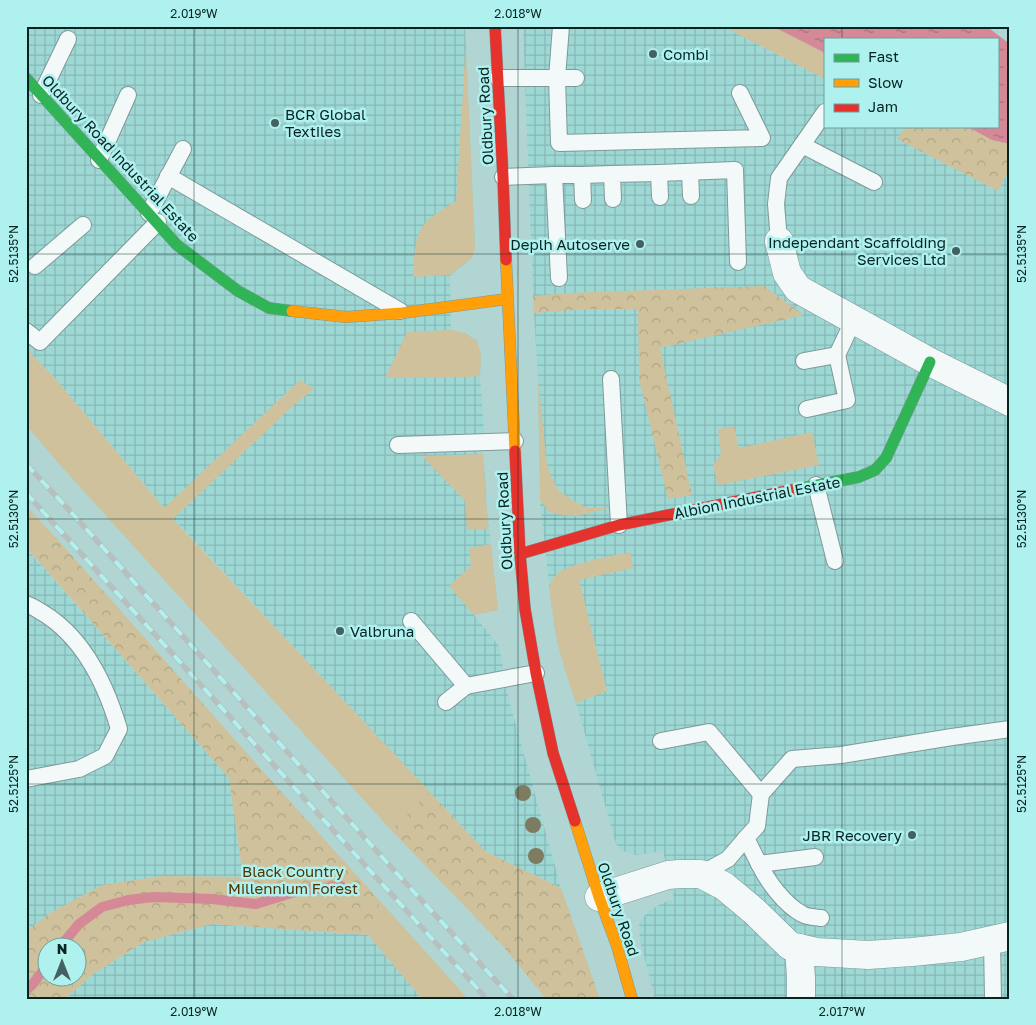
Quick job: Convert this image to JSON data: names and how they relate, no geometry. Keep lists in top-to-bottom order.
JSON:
{
  "streets": {
    "street": ["Oldbury Road", "Oldbury Road Industrial Estate", "Albion Industrial Estate"]
  },
  "crossings": [
    ["Oldbury Road", "Oldbury Road Industrial Estate"],
    ["Oldbury Road", "Albion Industrial Estate"]
  ],
  "parks": ["Black Country Millennium Forest"],
  "places": [
    "Combi",
    "BCR Global Textiles",
    "Deplh Autoserve",
    "Independant Scaffolding Services Ltd",
    "Valbruna",
    "JBR Recovery"
  ],
  "legend": ["Fast", "Slow", "Jam"],
  "north": "top",
  "coordinates": [
    "2.019°W",
    "2.018°W",
    "52.5135°N",
    "52.5130°N",
    "52.5125°N",
    "2.017°W"
  ]
}
